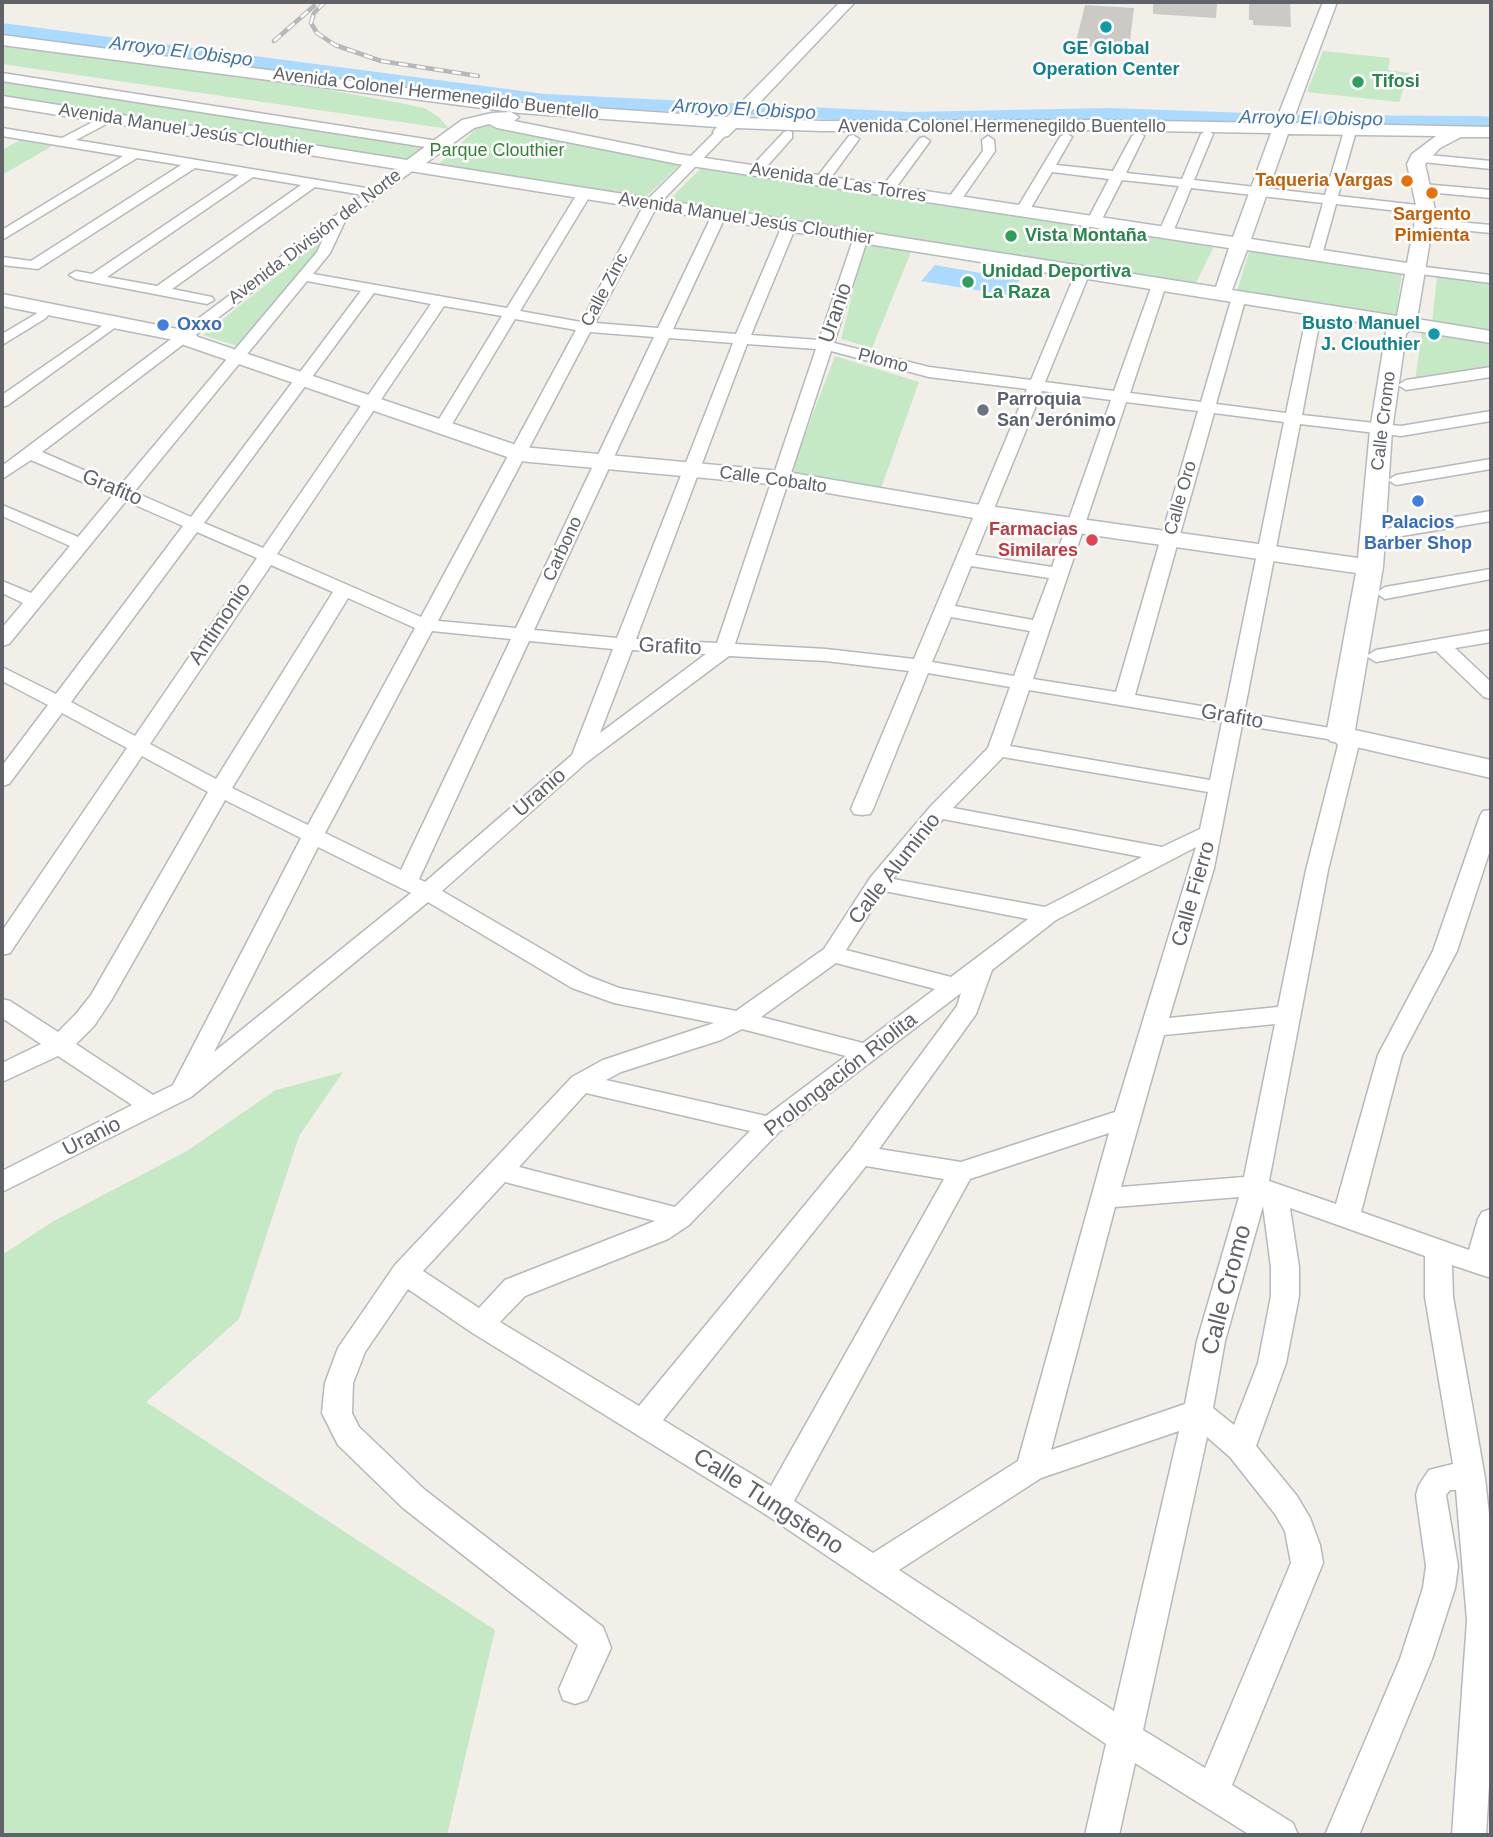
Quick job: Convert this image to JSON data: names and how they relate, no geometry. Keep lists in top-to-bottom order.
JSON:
{
  "streets": {
    "street": [
      "Avenida Colonel Hermenegildo Buentello",
      "Avenida Manuel Jesús Clouthier",
      "Avenida de Las Torres",
      "Avenida División del Norte",
      "Calle Zinc",
      "Uranio",
      "Plomo",
      "Calle Cromo",
      "Calle Cobalto",
      "Grafito",
      "Calle Oro",
      "Carbono",
      "Antimonio",
      "Calle Aluminio",
      "Calle Fierro",
      "Prolongación Riolita",
      "Calle Tungsteno"
    ]
  },
  "crossings": [
    ["Avenida Colonel Hermenegildo Buentello", "Avenida de Las Torres"],
    ["Avenida Colonel Hermenegildo Buentello", "Calle Zinc"],
    ["Avenida Manuel Jesús Clouthier", "Avenida División del Norte"],
    ["Avenida Manuel Jesús Clouthier", "Calle Zinc"],
    ["Avenida Manuel Jesús Clouthier", "Uranio"],
    ["Avenida Manuel Jesús Clouthier", "Calle Cromo"],
    ["Avenida Manuel Jesús Clouthier", "Calle Oro"],
    ["Avenida Manuel Jesús Clouthier", "Carbono"],
    ["Avenida Manuel Jesús Clouthier", "Calle Aluminio"],
    ["Avenida Manuel Jesús Clouthier", "Calle Fierro"],
    ["Avenida de Las Torres", "Avenida División del Norte"],
    ["Avenida de Las Torres", "Calle Zinc"],
    ["Avenida de Las Torres", "Calle Oro"],
    ["Avenida División del Norte", "Calle Cobalto"],
    ["Avenida División del Norte", "Grafito"],
    ["Calle Zinc", "Uranio"],
    ["Calle Zinc", "Plomo"],
    ["Calle Zinc", "Calle Cobalto"],
    ["Calle Zinc", "Grafito"],
    ["Uranio", "Plomo"],
    ["Uranio", "Calle Cobalto"],
    ["Uranio", "Grafito"],
    ["Uranio", "Carbono"],
    ["Plomo", "Calle Cromo"],
    ["Plomo", "Calle Oro"],
    ["Plomo", "Carbono"],
    ["Plomo", "Antimonio"],
    ["Plomo", "Calle Aluminio"],
    ["Plomo", "Calle Fierro"],
    ["Calle Cromo", "Calle Cobalto"],
    ["Calle Cromo", "Grafito"],
    ["Calle Cromo", "Calle Tungsteno"],
    ["Calle Cobalto", "Calle Oro"],
    ["Calle Cobalto", "Carbono"],
    ["Calle Cobalto", "Antimonio"],
    ["Calle Cobalto", "Calle Aluminio"],
    ["Calle Cobalto", "Calle Fierro"],
    ["Grafito", "Calle Oro"],
    ["Grafito", "Carbono"],
    ["Grafito", "Antimonio"],
    ["Grafito", "Calle Aluminio"],
    ["Grafito", "Calle Fierro"],
    ["Calle Aluminio", "Calle Tungsteno"],
    ["Calle Fierro", "Prolongación Riolita"],
    ["Prolongación Riolita", "Calle Tungsteno"]
  ],
  "water": ["Arroyo El Obispo"],
  "parks": ["Parque Clouthier"],
  "places": [
    "GE Global Operation Center",
    "Tifosi",
    "Taqueria Vargas",
    "Sargento Pimienta",
    "Vista Montaña",
    "Unidad Deportiva La Raza",
    "Oxxo",
    "Busto Manuel J. Clouthier",
    "Parroquia San Jerónimo",
    "Palacios Barber Shop",
    "Farmacias Similares"
  ]
}
